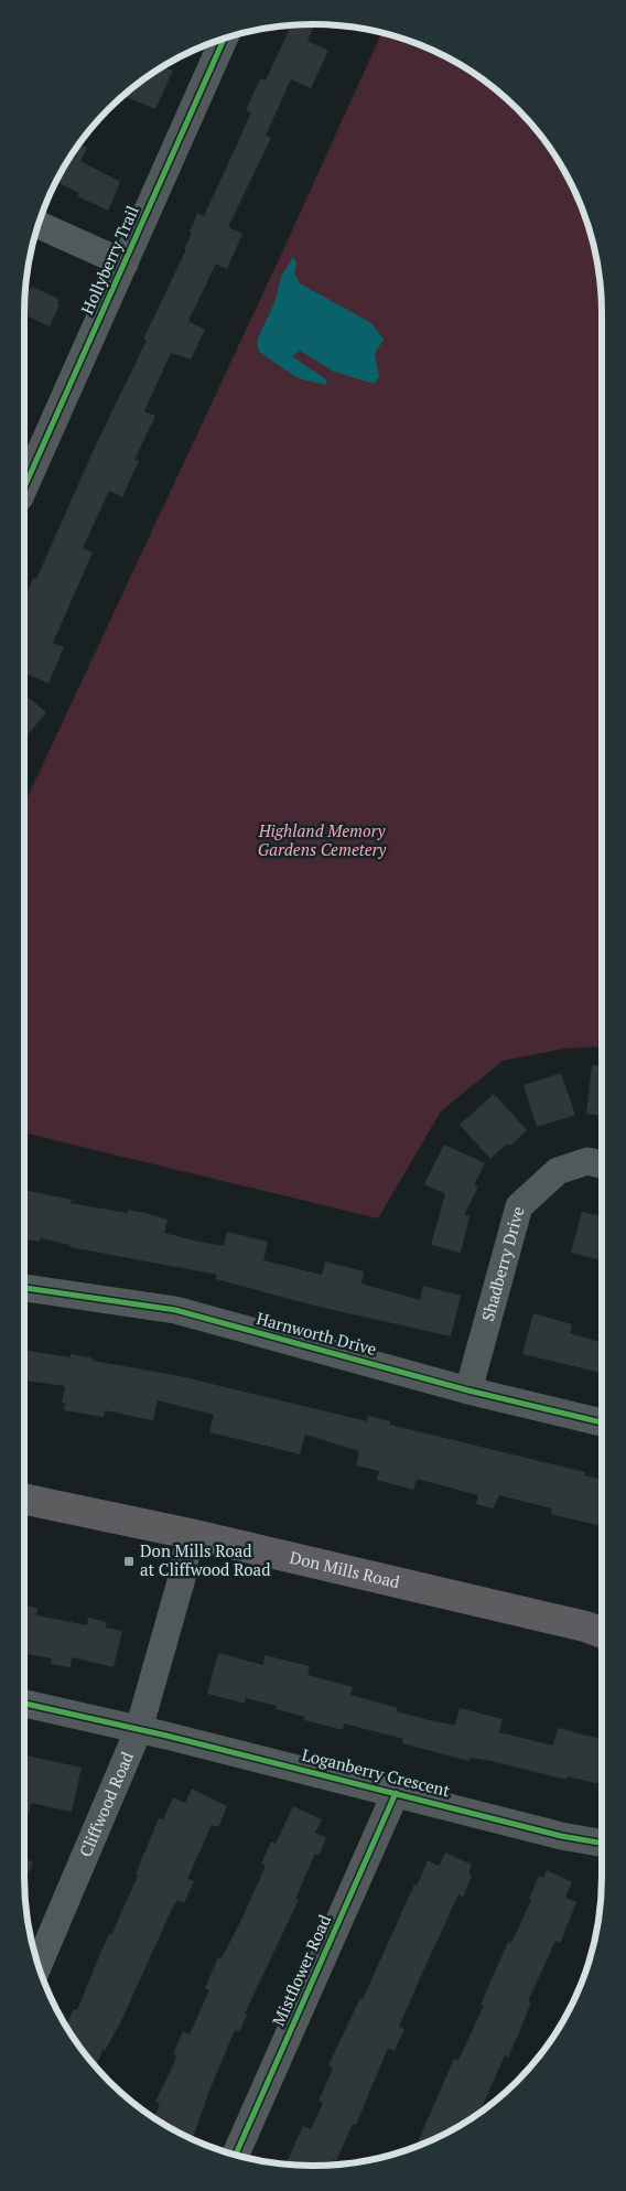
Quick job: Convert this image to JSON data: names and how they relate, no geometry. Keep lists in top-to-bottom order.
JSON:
{
  "streets": {
    "main road": ["Don Mills Road"],
    "street": [
      "Hollyberry Trail",
      "Shadberry Drive",
      "Harnworth Drive",
      "Loganberry Crescent",
      "Cliffwood Road",
      "Mistflower Road"
    ]
  },
  "crossings": [
    ["Shadberry Drive", "Harnworth Drive"],
    ["Don Mills Road", "Cliffwood Road"],
    ["Loganberry Crescent", "Cliffwood Road"],
    ["Loganberry Crescent", "Mistflower Road"]
  ],
  "parks": ["Highland Memory Gardens Cemetery"],
  "places": {
    "transit": ["Don Mills Road at Cliffwood Road"]
  }
}
